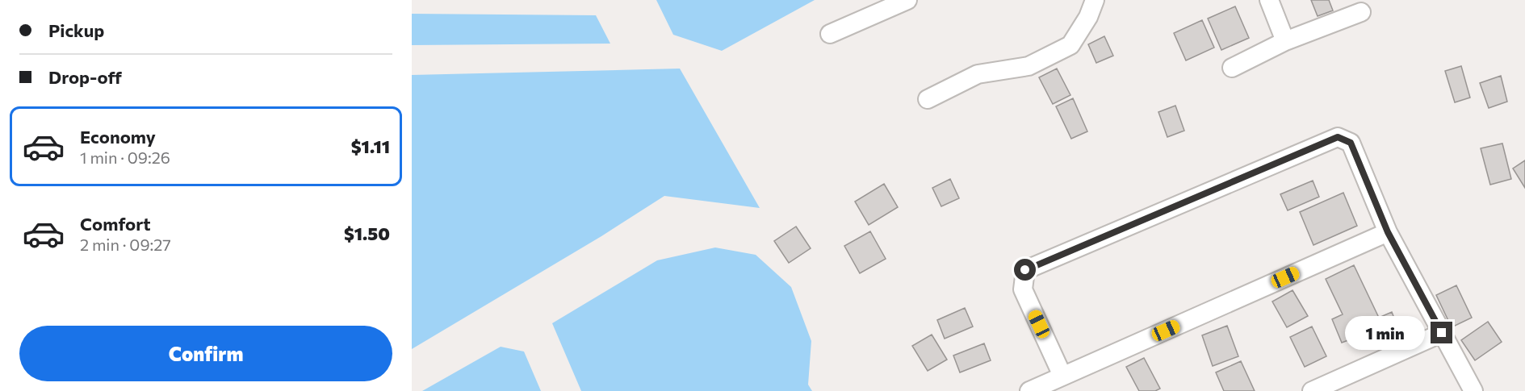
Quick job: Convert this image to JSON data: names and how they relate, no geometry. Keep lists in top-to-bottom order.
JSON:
{
  "page": {
    "banner": ["Pickup", "Drop-off"],
    "list": [
      {
        "name": "Economy",
        "note": "1 min · 09:26",
        "value": "$1.11"
      },
      {
        "name": "Comfort",
        "note": "2 min · 09:27",
        "value": "$1.50"
      }
    ],
    "buttons": "Confirm",
    "bubble": "1 min"
  }
}
